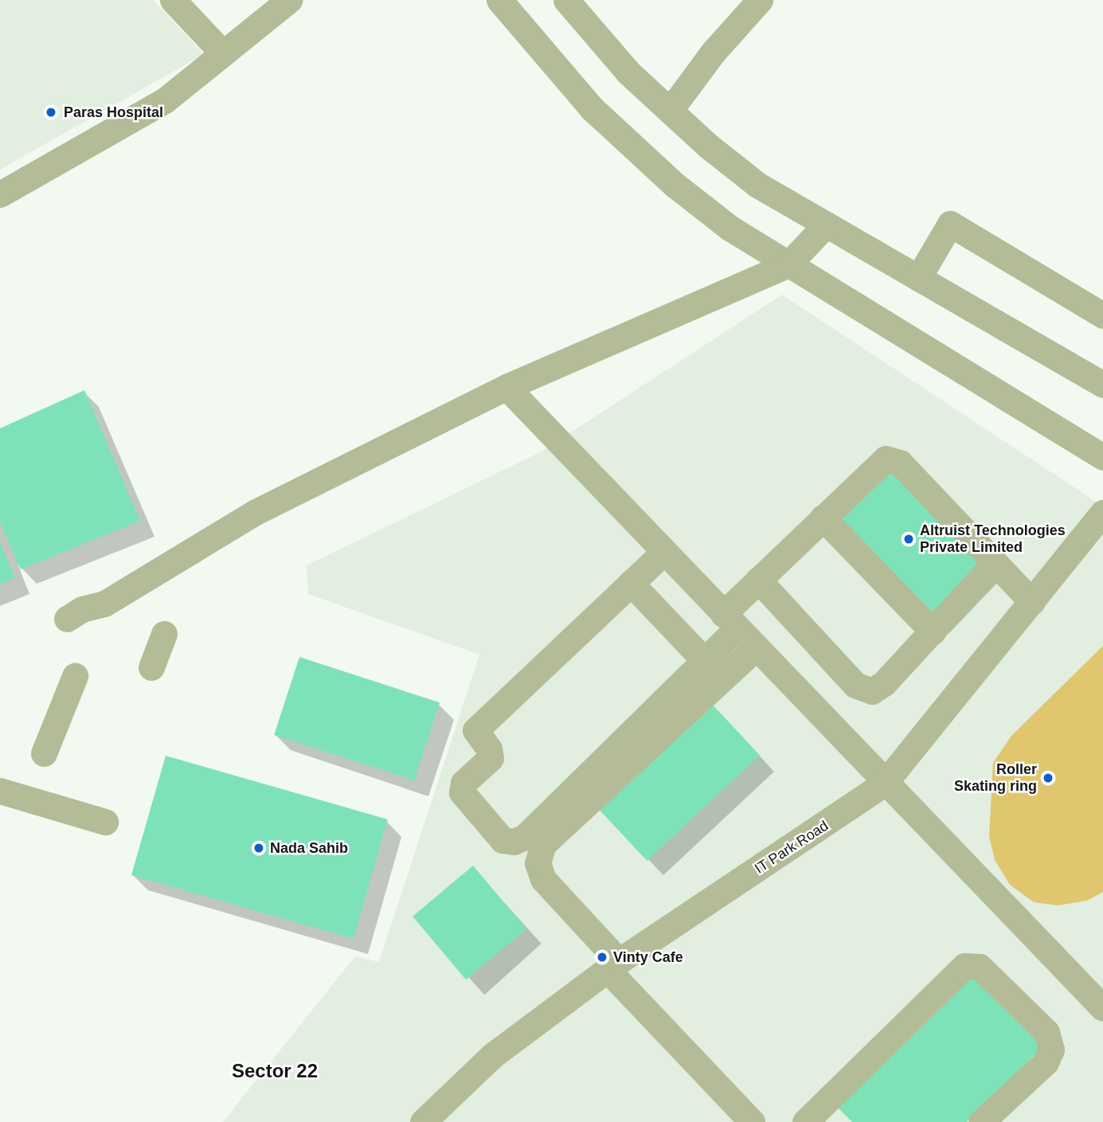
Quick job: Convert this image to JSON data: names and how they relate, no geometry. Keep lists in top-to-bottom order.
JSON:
{
  "streets": {
    "street": ["IT Park Road"]
  },
  "districts": ["Sector 22"],
  "places": [
    "Paras Hospital",
    "Altruist Technologies Private Limited",
    "Roller Skating ring",
    "Nada Sahib",
    "Vinty Cafe"
  ]
}
